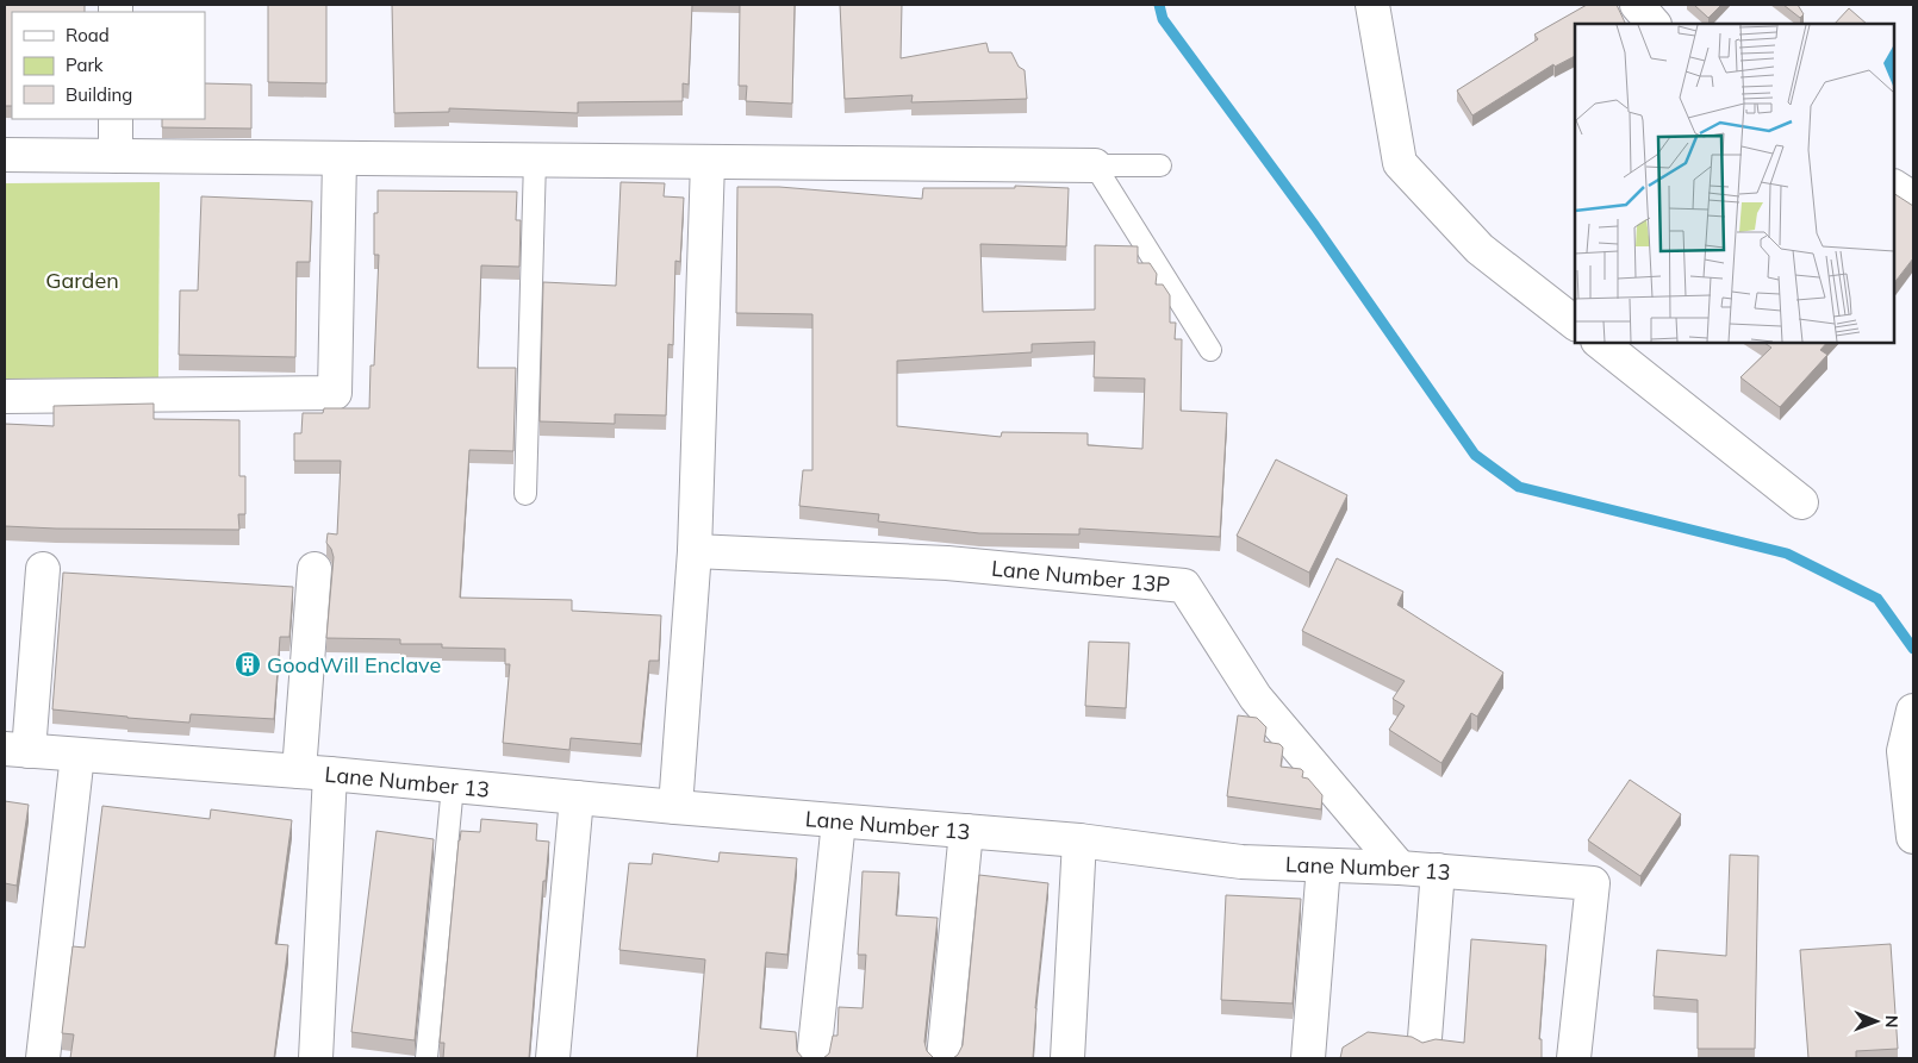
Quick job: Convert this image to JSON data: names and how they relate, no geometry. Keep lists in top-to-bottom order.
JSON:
{
  "streets": {
    "street": ["Lane Number 13P", "Lane Number 13"]
  },
  "crossings": [
    ["Lane Number 13P", "Lane Number 13"]
  ],
  "parks": ["Garden"],
  "places": {
    "building": ["GoodWill Enclave"]
  },
  "legend": ["Road", "Park", "Building"],
  "north": "right"
}
